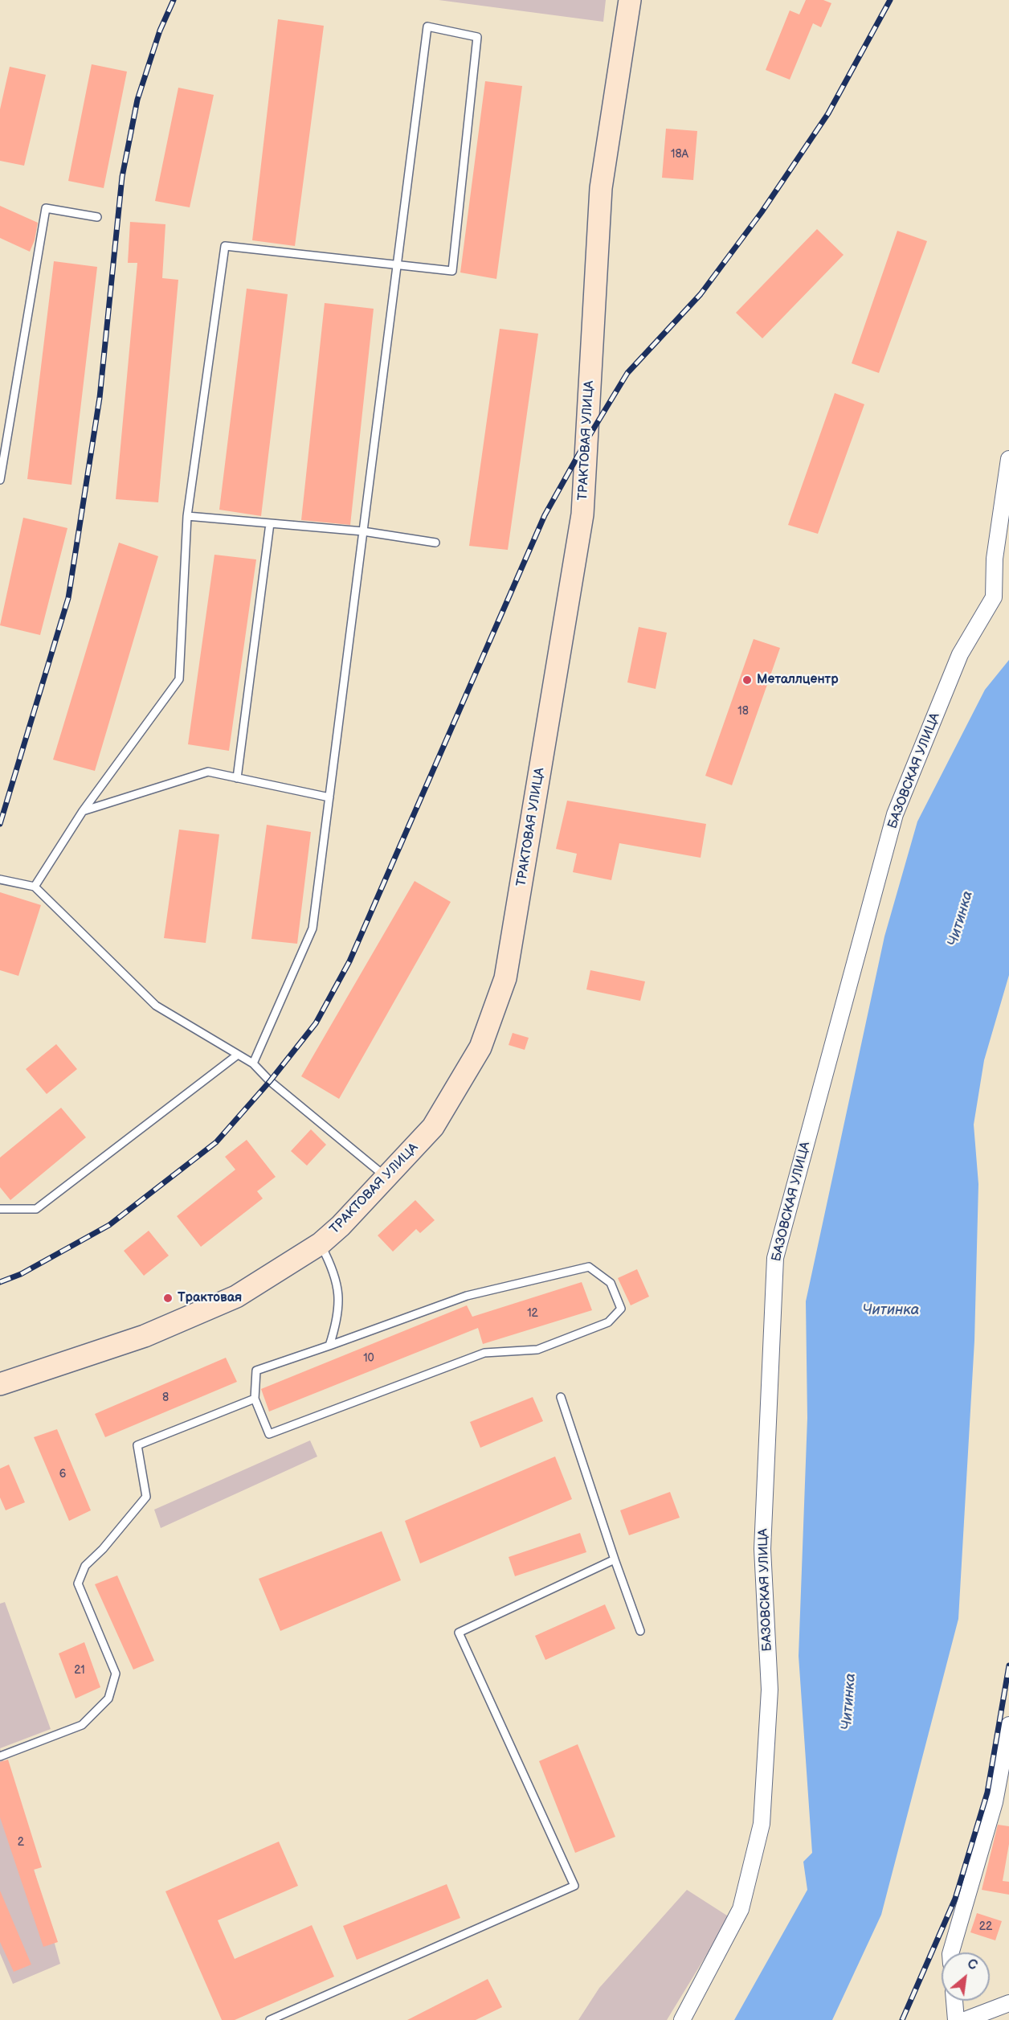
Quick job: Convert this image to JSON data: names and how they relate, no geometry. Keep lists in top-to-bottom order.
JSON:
{
  "streets": {
    "main road": ["ТРАКТОВАЯ УЛИЦА"],
    "street": ["БАЗОВСКАЯ УЛИЦА"]
  },
  "water": ["Читинка"],
  "places": ["Металлцентр", "Трактовая"],
  "house_numbers": [
    "18А",
    "18",
    "12",
    "10",
    "8",
    "6",
    "21",
    "2",
    "22"
  ],
  "north": "top right"
}
